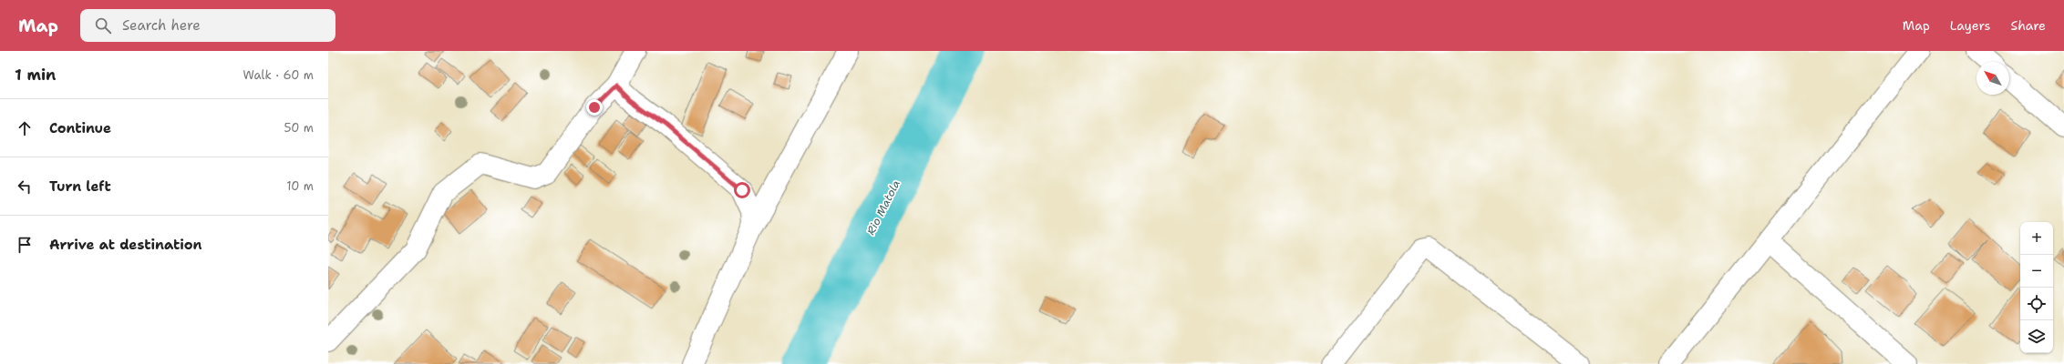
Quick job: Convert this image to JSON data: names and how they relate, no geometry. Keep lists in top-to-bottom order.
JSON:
{
  "water": ["Rio Matola"],
  "north": "top left",
  "page": {
    "header": "Map",
    "search": "Search here",
    "nav": ["Map", "Layers", "Share"],
    "heading": ["1 min", "Walk · 60 m"],
    "list": [
      ["Continue", "50 m"],
      ["Turn left", "10 m"],
      "Arrive at destination"
    ],
    "map_buttons": ["+", "−"]
  }
}
